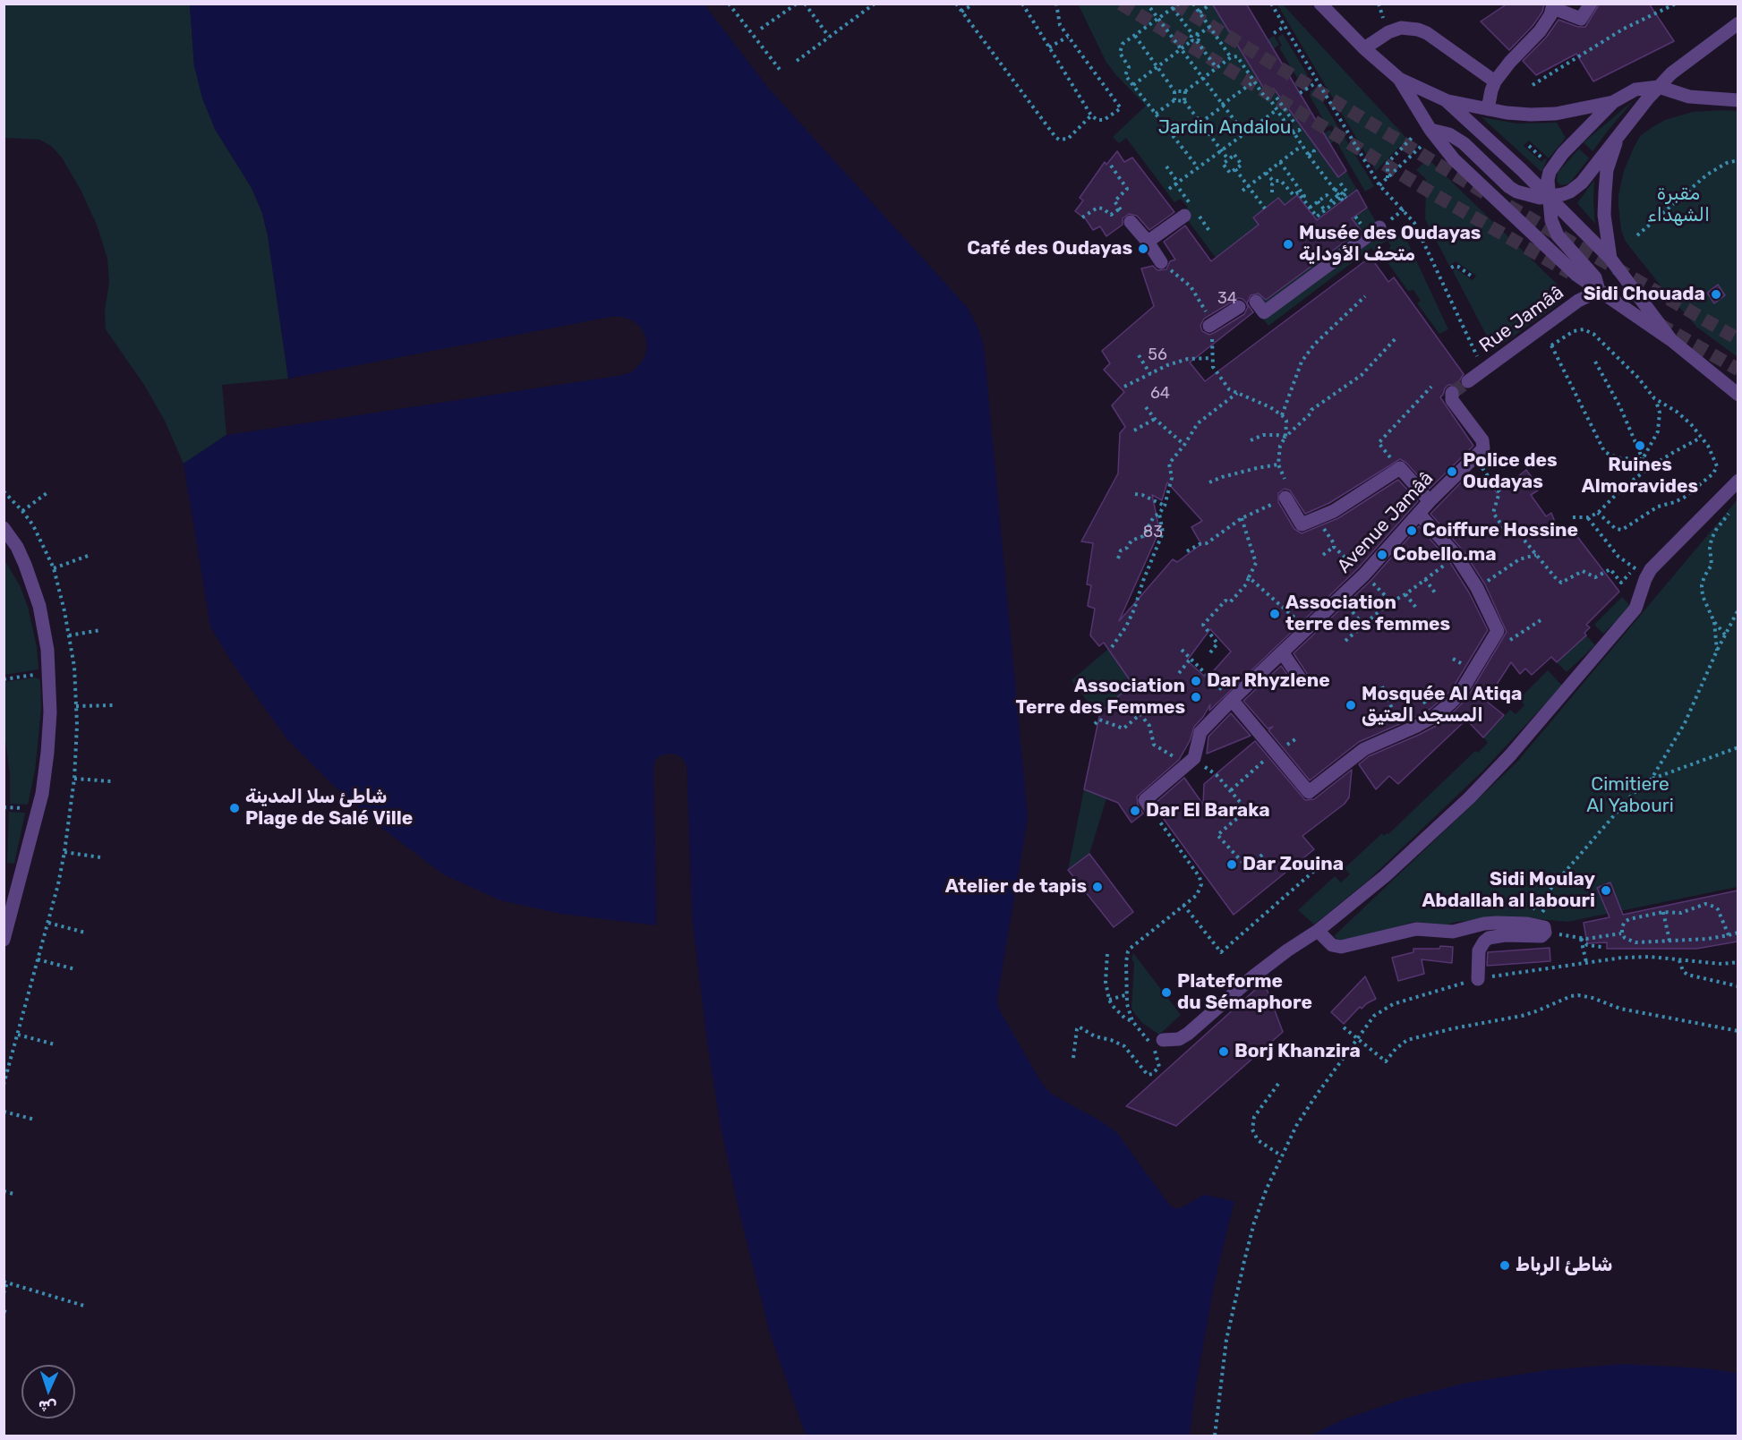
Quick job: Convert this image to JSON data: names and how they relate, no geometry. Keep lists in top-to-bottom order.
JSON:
{
  "streets": {
    "street": ["Rue Jamââ", "Avenue Jamââ"]
  },
  "parks": ["Jardin Andalou", "مقبرة الشهداء", "Cimitiere Al Yabouri"],
  "places": [
    "Musée des Oudayas متحف الأوداية",
    "Café des Oudayas",
    "Sidi Chouada",
    "Ruines Almoravides",
    "Police des Oudayas",
    "Coiffure Hossine",
    "Cobello.ma",
    "Association terre des femmes",
    "Dar Rhyzlene",
    "Association Terre des Femmes",
    "Mosquée Al Atiqa المسجد العتيق",
    "شاطئ سلا المدينة Plage de Salé Ville",
    "Dar El Baraka",
    "Dar Zouina",
    "Atelier de tapis",
    "Sidi Moulay Abdallah al Iabouri",
    "Plateforme du Sémaphore",
    "Borj Khanzira",
    "شاطئ الرباط"
  ],
  "house_numbers": [
    "34",
    "56",
    "64",
    "83"
  ],
  "north": "bottom"
}
